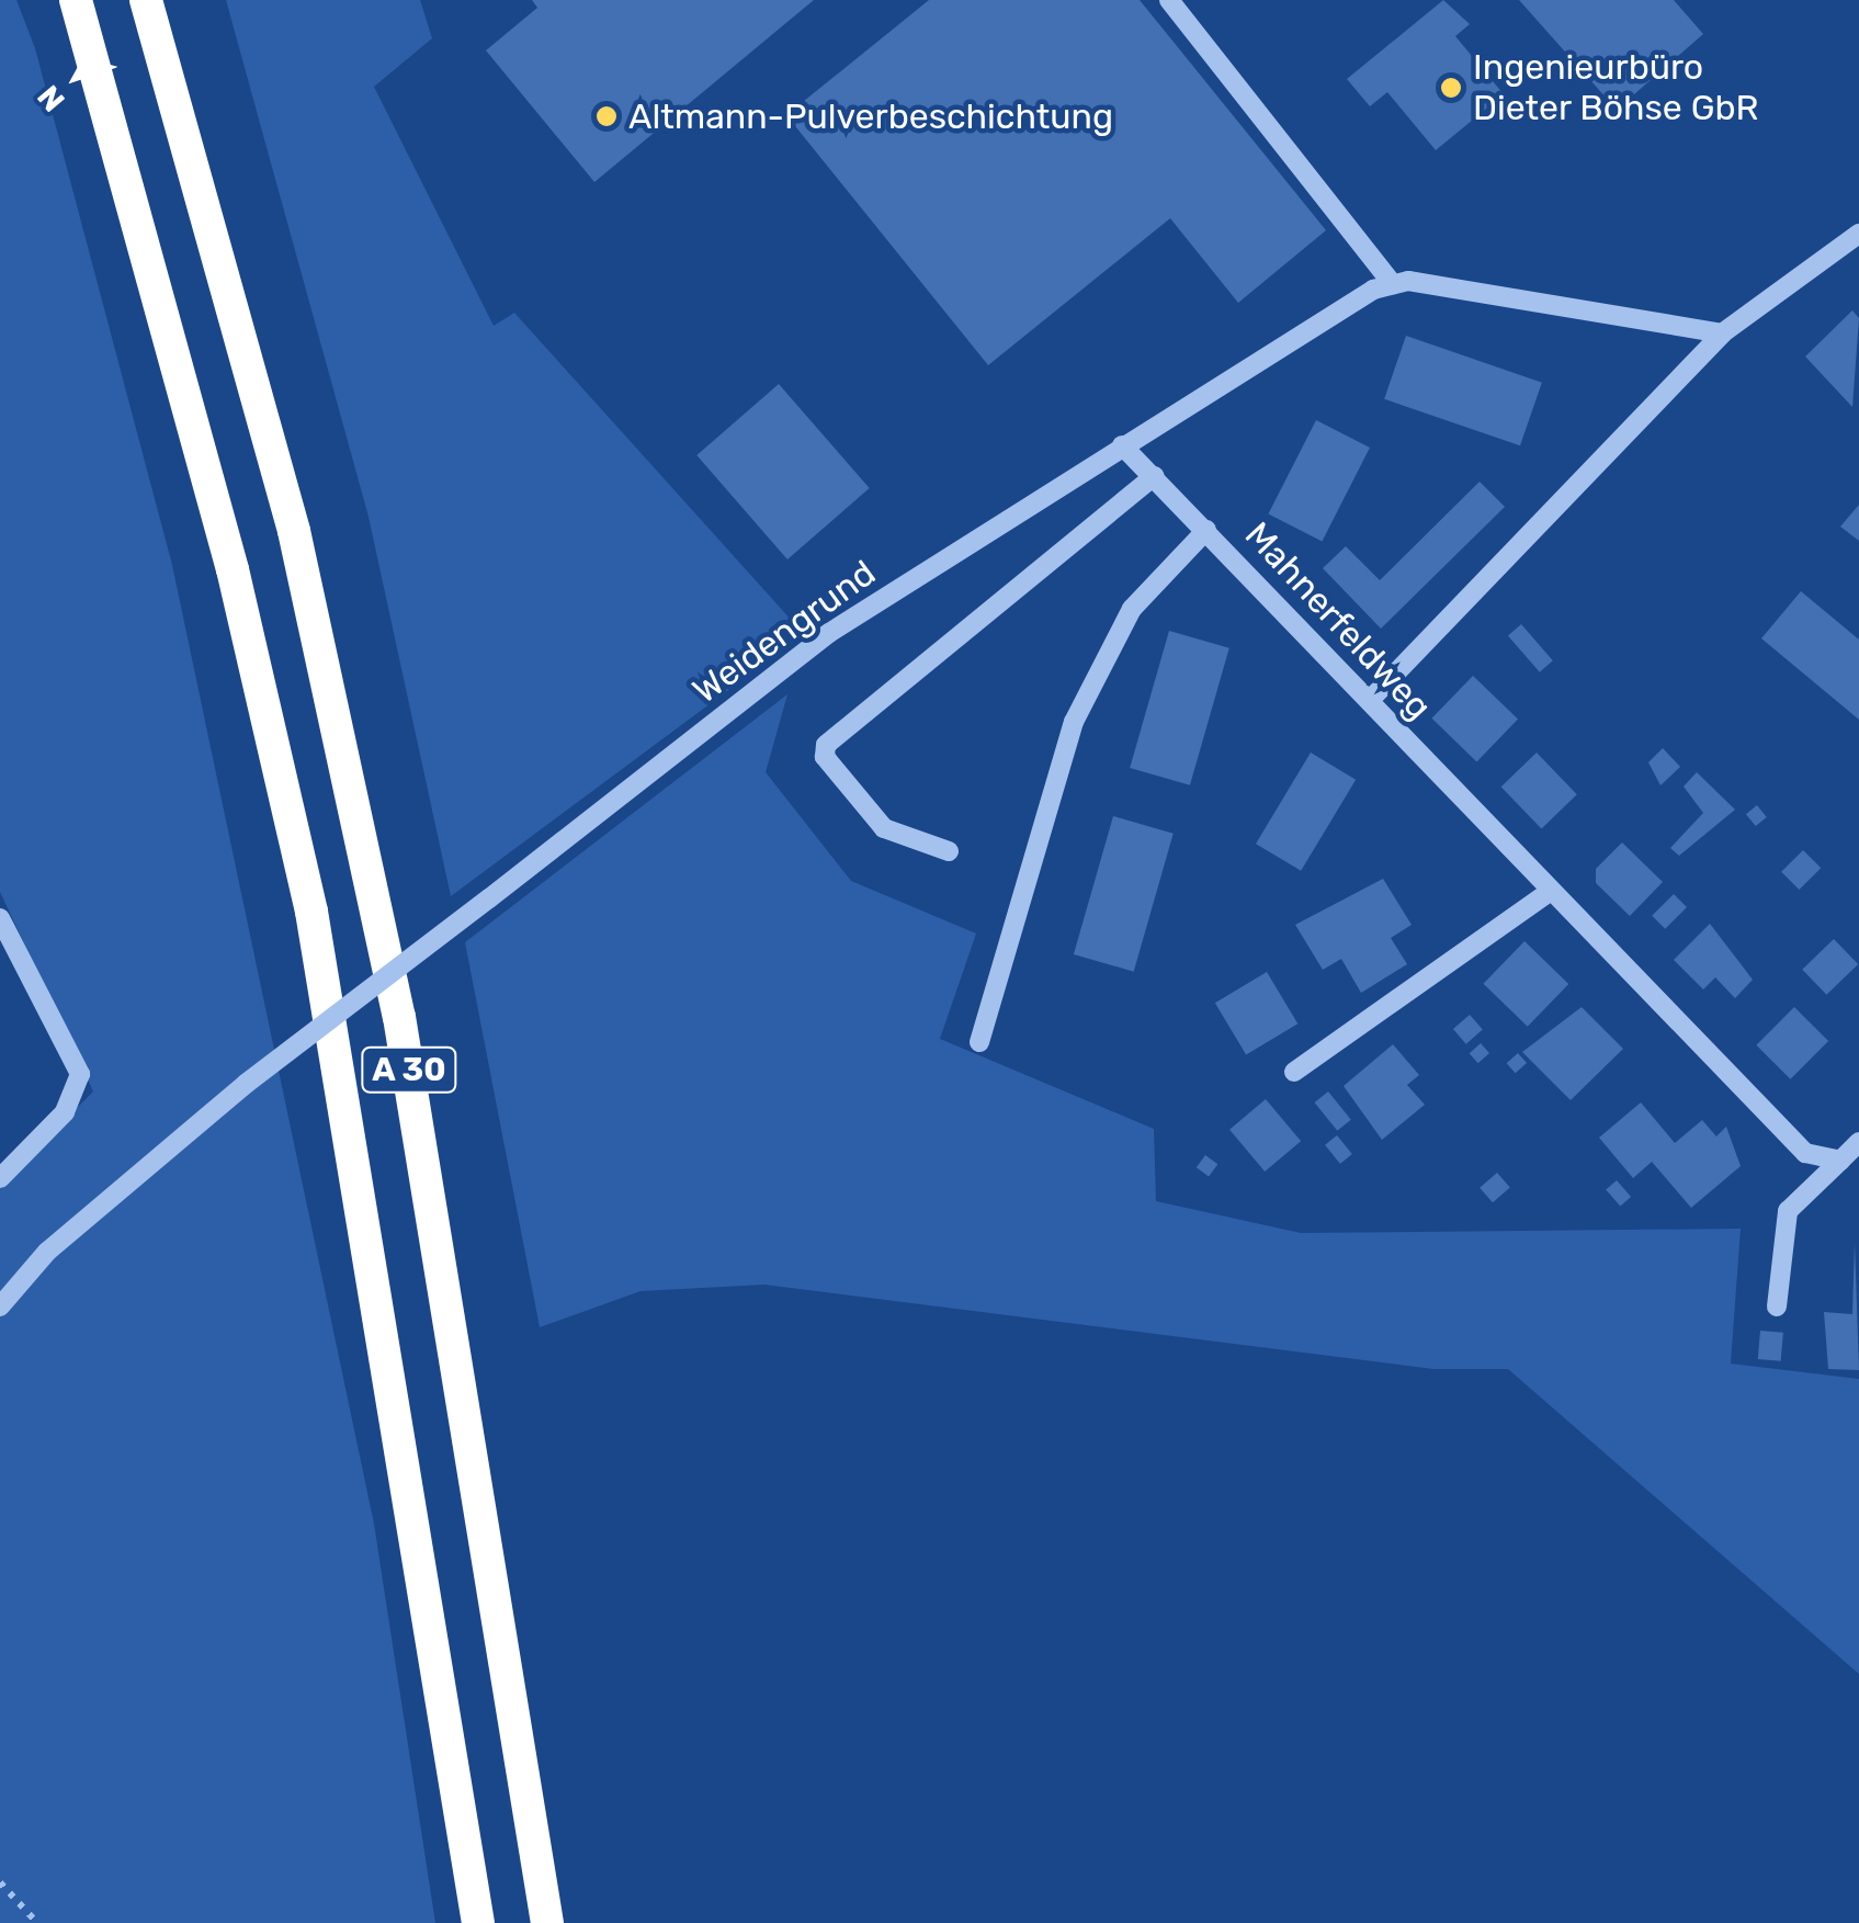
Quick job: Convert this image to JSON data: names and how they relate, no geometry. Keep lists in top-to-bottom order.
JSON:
{
  "streets": {
    "highway": ["A 30"],
    "street": ["Mahnerfeldweg", "Weidengrund"]
  },
  "crossings": [
    ["Mahnerfeldweg", "Weidengrund"]
  ],
  "places": ["Ingenieurbüro Dieter Böhse GbR", "Altmann-Pulverbeschichtung"],
  "north": "bottom left"
}
